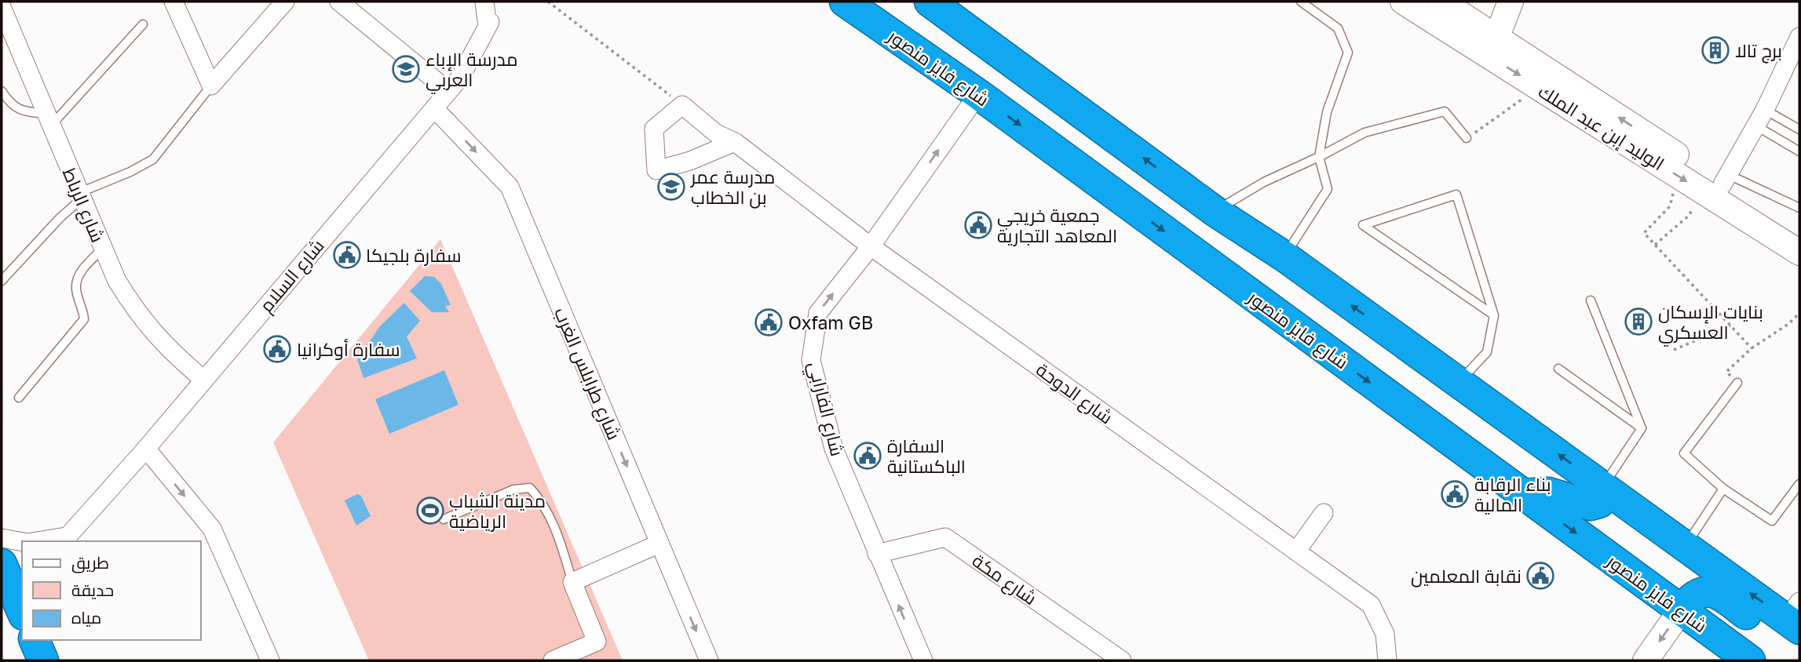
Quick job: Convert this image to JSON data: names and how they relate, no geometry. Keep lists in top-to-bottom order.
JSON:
{
  "streets": {
    "highway": ["شارع فايز منصور"],
    "main road": ["الوليد إبن عبد الملك"],
    "street": [
      "شارع الرباط",
      "شارع السلام",
      "شارع طرابلس الغرب",
      "شارع الدوحة",
      "شارع الفارابي",
      "شارع مكة"
    ]
  },
  "crossings": [
    ["شارع فايز منصور", "شارع الفارابي"],
    ["شارع الرباط", "شارع السلام"],
    ["شارع السلام", "شارع طرابلس الغرب"],
    ["شارع الدوحة", "شارع الفارابي"],
    ["شارع الفارابي", "شارع مكة"]
  ],
  "one_way": ["شارع طرابلس الغرب", "شارع الفارابي"],
  "places": {
    "building": ["برج تالا", "بنايات الإسكان العسكري"],
    "school or university": ["مدرسة الإباء العربي", "مدرسة عمر بن الخطاب"],
    "public building": [
      "جمعية خريجي المعاهد التجارية",
      "سفارة بلجيكا",
      "Oxfam GB",
      "سفارة أوكرانيا",
      "السفارة الباكستانية",
      "بناء الرقابة المالية",
      "نقابة المعلمين"
    ],
    "sports": ["مدينة الشباب الرياضية"]
  },
  "legend": ["طريق", "حديقة", "مياه"]
}
